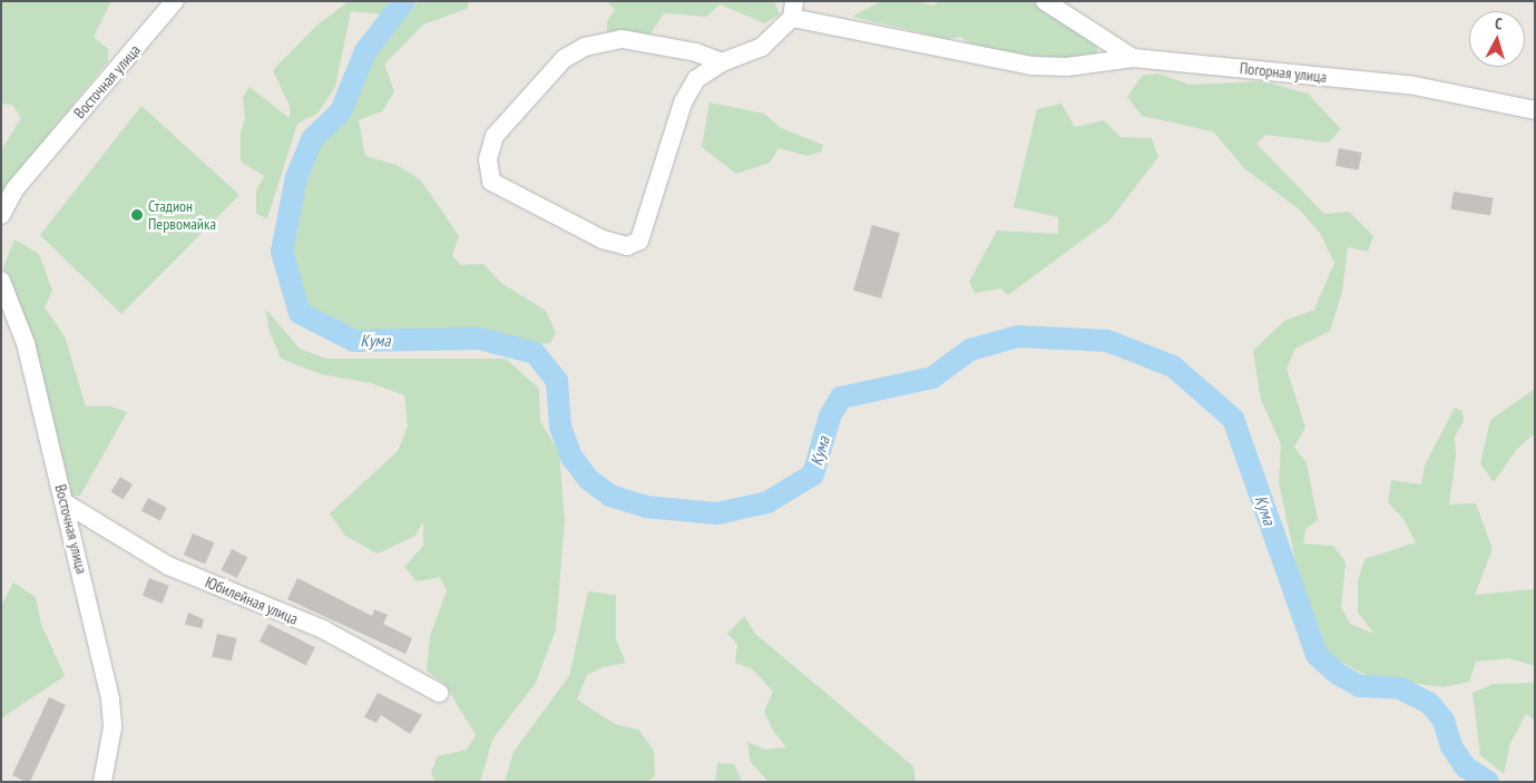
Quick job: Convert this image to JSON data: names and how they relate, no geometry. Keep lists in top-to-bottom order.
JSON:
{
  "streets": {
    "street": ["Погорная улица", "Восточная улица", "Юбилейная улица"]
  },
  "crossings": [
    ["Восточная улица", "Юбилейная улица"]
  ],
  "water": ["Кума"],
  "places": ["Стадион Первомайка"],
  "north": "top"
}
